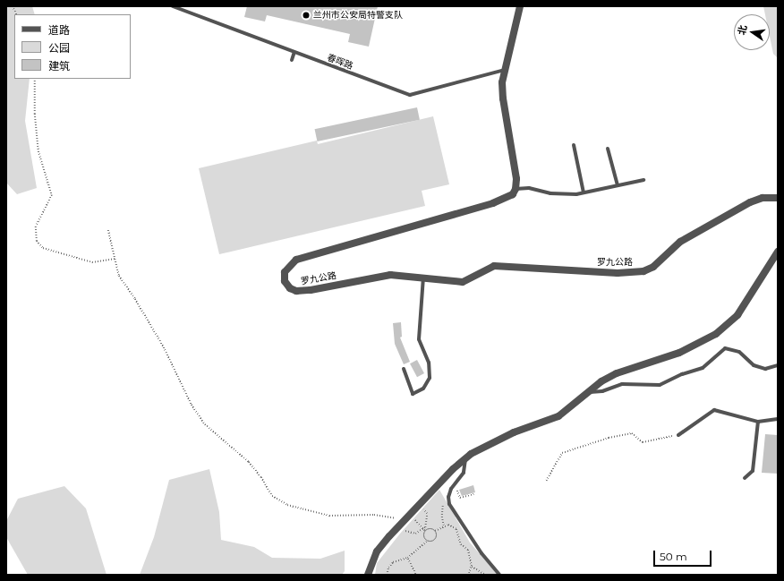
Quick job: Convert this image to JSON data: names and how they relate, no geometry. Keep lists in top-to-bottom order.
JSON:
{
  "streets": {
    "street": ["罗九公路"],
    "lane": ["春晖路"]
  },
  "places": ["兰州市公安局特警支队"],
  "legend": ["道路", "公园", "建筑"],
  "scale_bar": "50 m",
  "north": "left"
}
